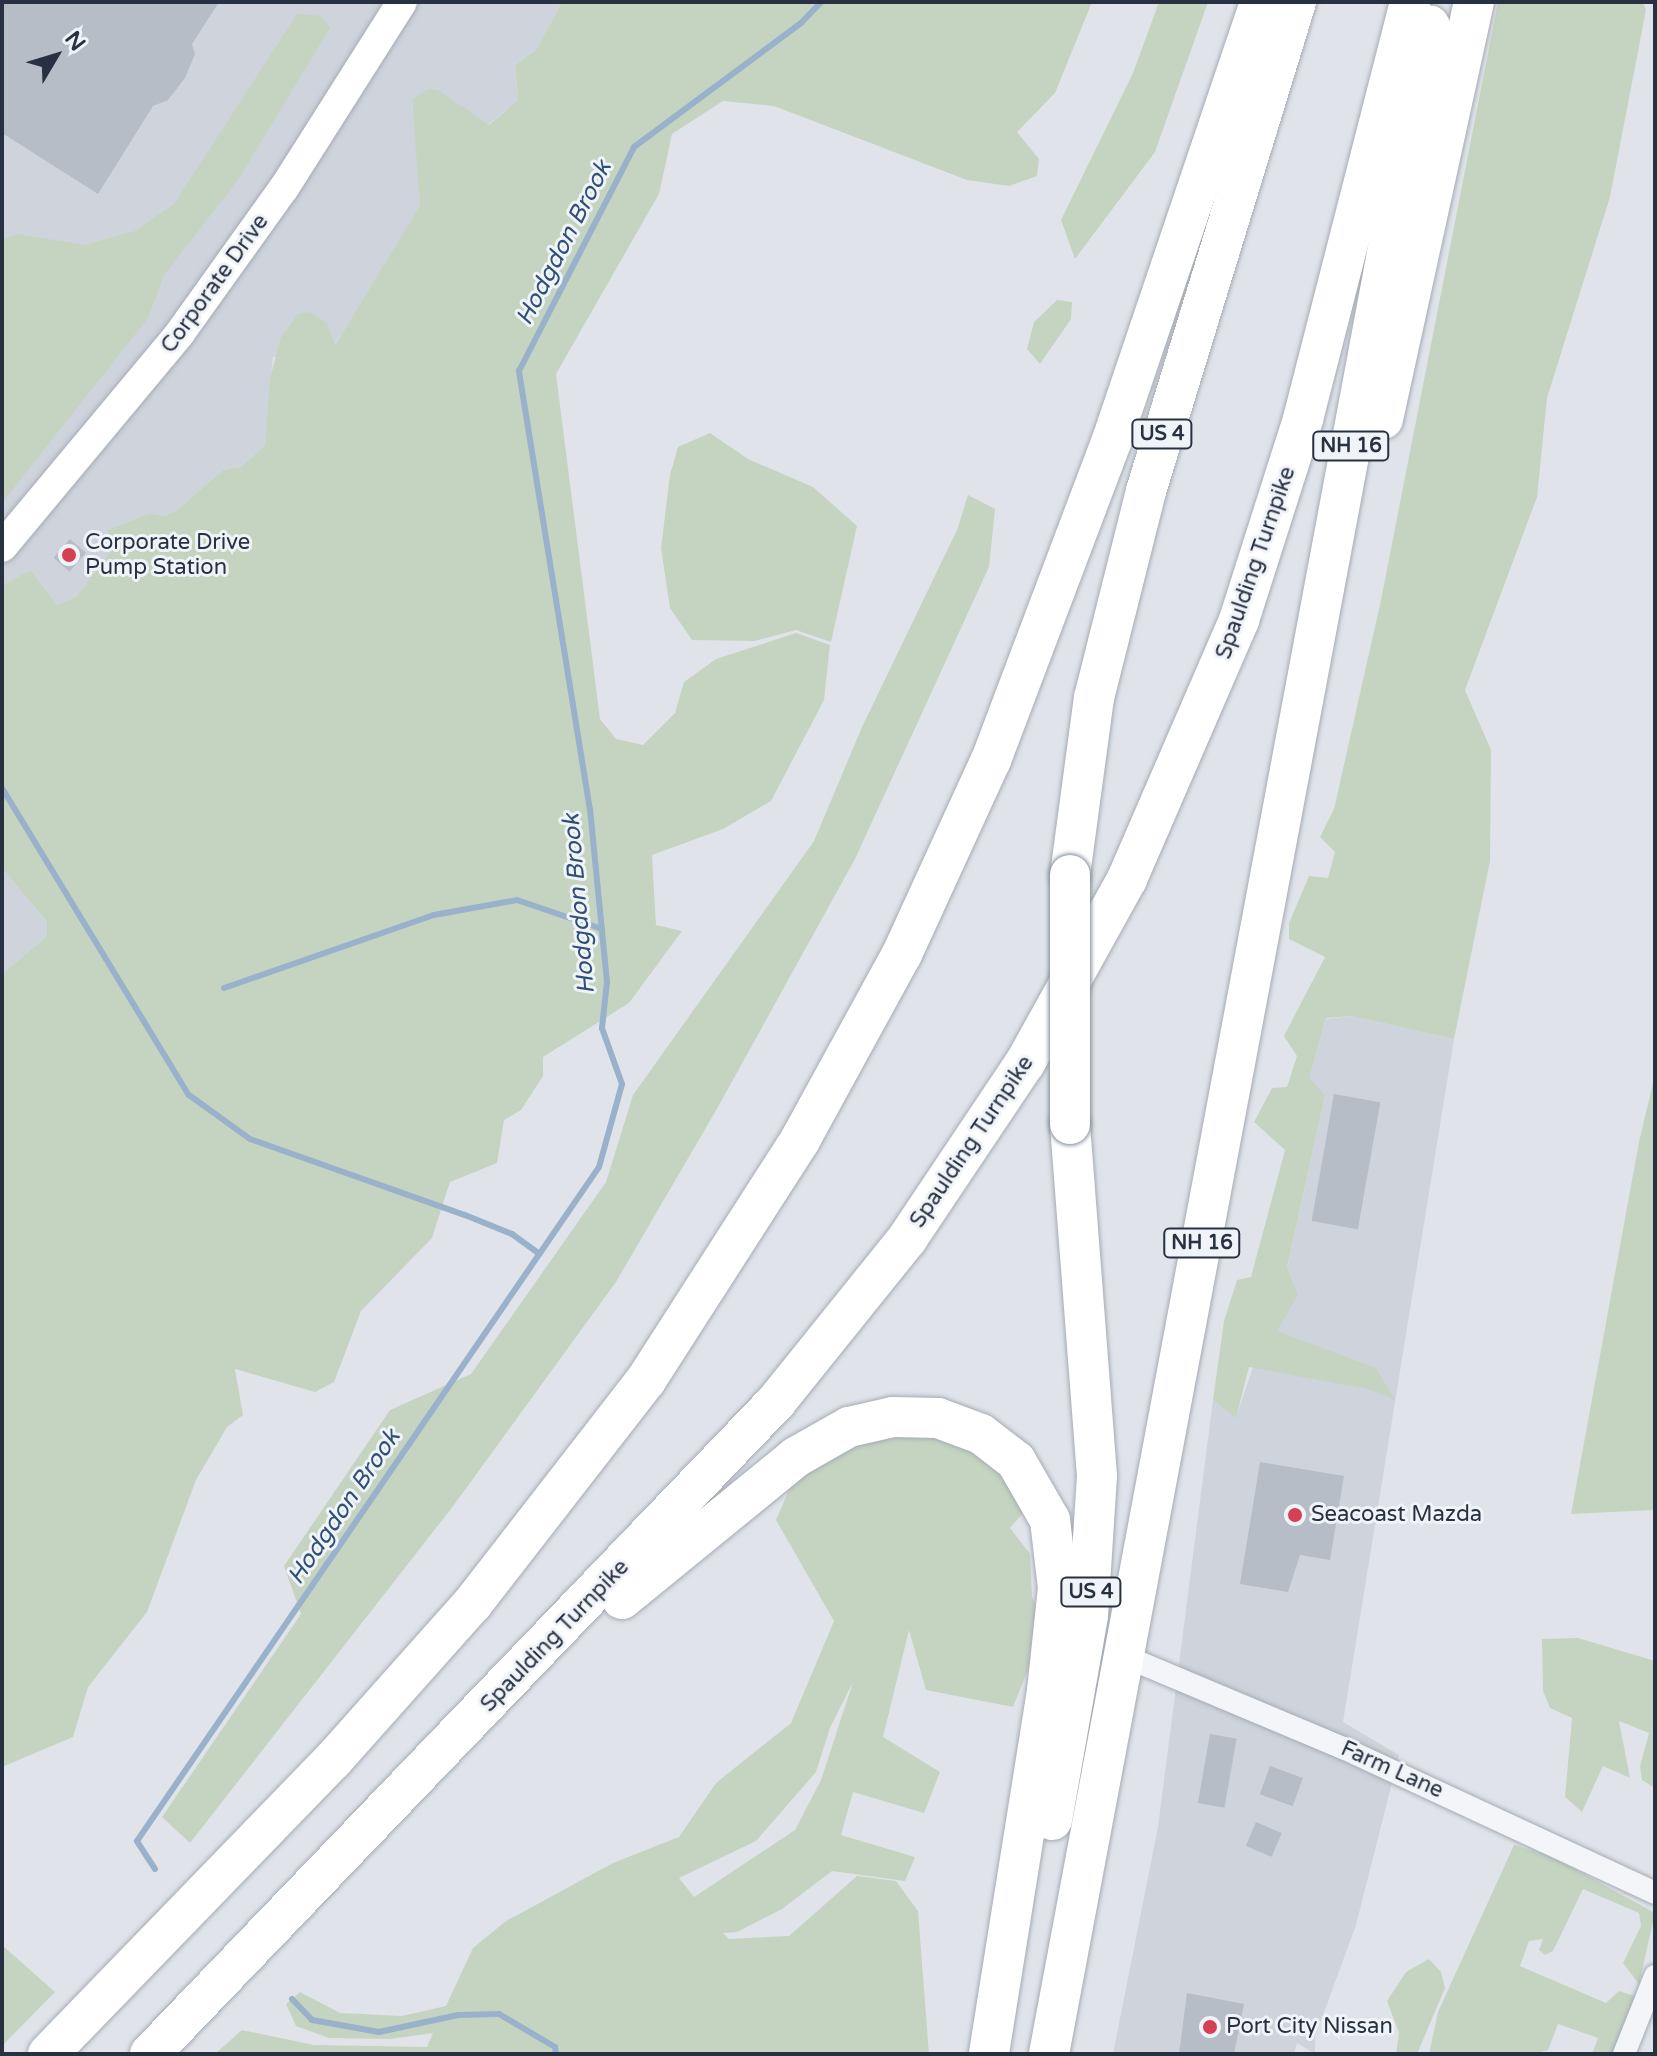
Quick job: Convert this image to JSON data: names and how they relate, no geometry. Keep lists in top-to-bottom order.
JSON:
{
  "streets": {
    "highway": ["US 4", "NH 16", "Spaulding Turnpike"],
    "street": ["Corporate Drive", "Farm Lane"]
  },
  "crossings": [
    ["NH 16", "Farm Lane"]
  ],
  "water": ["Hodgdon Brook"],
  "places": ["Corporate Drive Pump Station", "Seacoast Mazda", "Port City Nissan"],
  "north": "top right"
}
